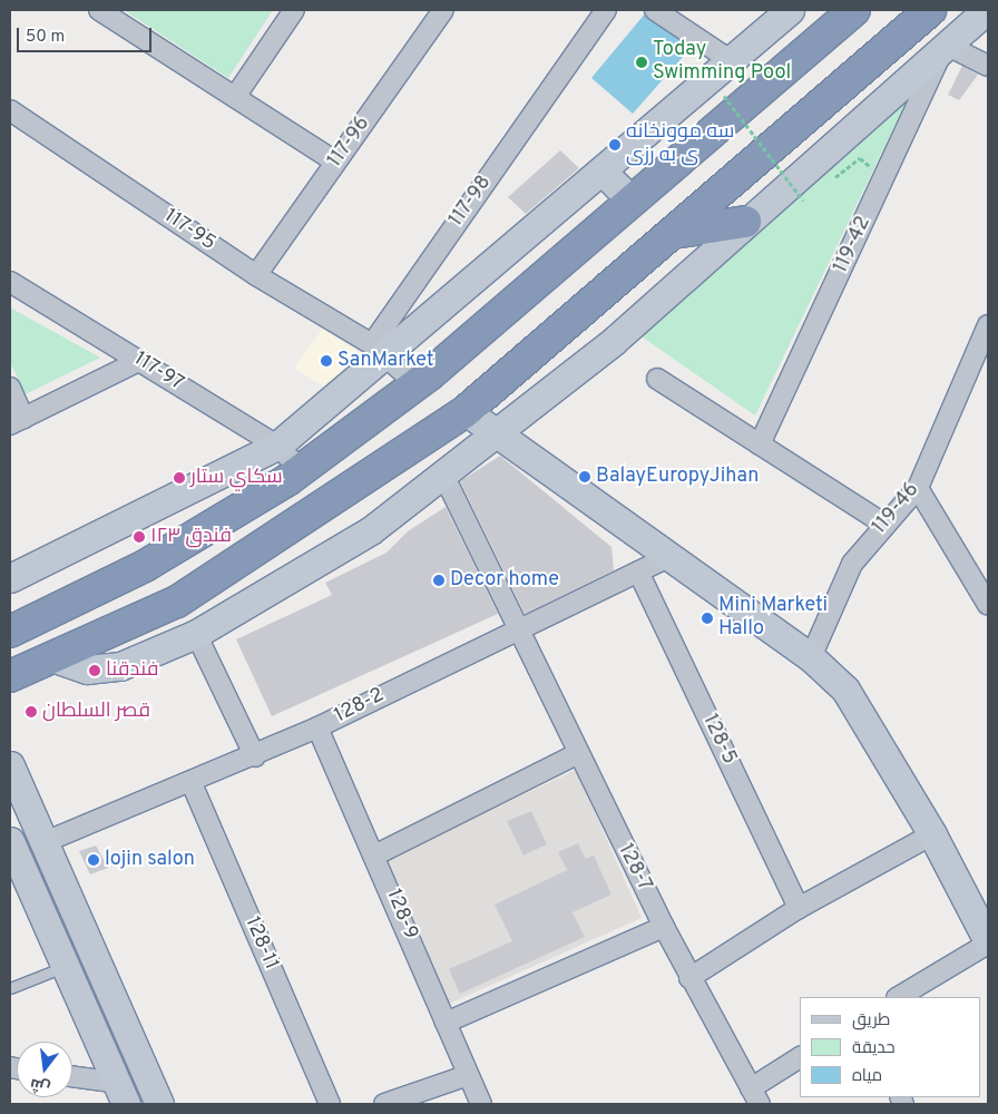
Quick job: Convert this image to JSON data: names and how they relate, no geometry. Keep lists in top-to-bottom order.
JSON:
{
  "streets": {
    "street": [
      "117-96",
      "117-98",
      "117-95",
      "119-42",
      "117-97",
      "119-46",
      "128-2",
      "128-5",
      "128-7",
      "128-9",
      "128-11"
    ]
  },
  "crossings": [
    ["117-96", "117-95"],
    ["117-98", "117-95"],
    ["128-2", "128-5"],
    ["128-2", "128-7"],
    ["128-2", "128-9"],
    ["128-2", "128-11"]
  ],
  "places": [
    "Today Swimming Pool",
    "سه موونخانه ی به رزی",
    "SanMarket",
    "BalayEuropyJihan",
    "سكاي ستار",
    "فندق ١٢٣",
    "Decor home",
    "Mini Marketi Hallo",
    "فندقنا",
    "قصر السلطان",
    "lojin salon"
  ],
  "legend": ["طريق", "حديقة", "مياه"],
  "scale_bar": "50 m",
  "north": "bottom"
}
